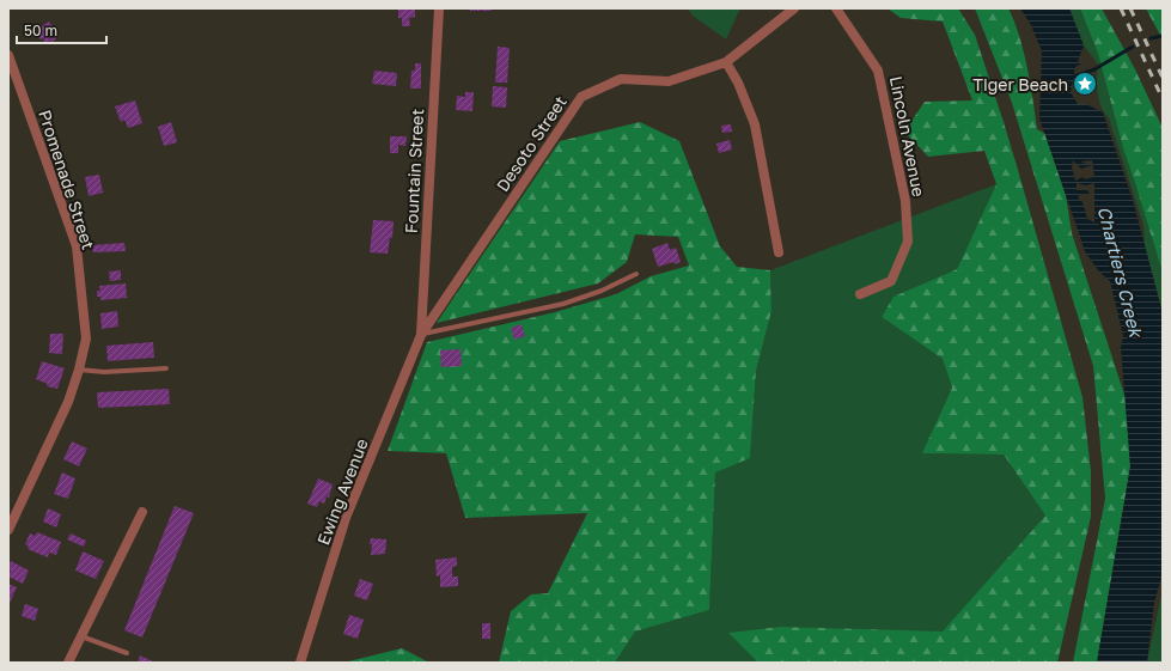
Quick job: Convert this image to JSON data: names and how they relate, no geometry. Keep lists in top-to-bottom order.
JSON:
{
  "streets": {
    "street": [
      "Lincoln Avenue",
      "Desoto Street",
      "Fountain Street",
      "Promenade Street",
      "Ewing Avenue"
    ]
  },
  "crossings": [
    ["Desoto Street", "Fountain Street"],
    ["Desoto Street", "Ewing Avenue"],
    ["Fountain Street", "Ewing Avenue"]
  ],
  "water": ["Chartiers Creek"],
  "places": {
    "place": ["Tiger Beach"]
  },
  "scale_bar": "50 m"
}
